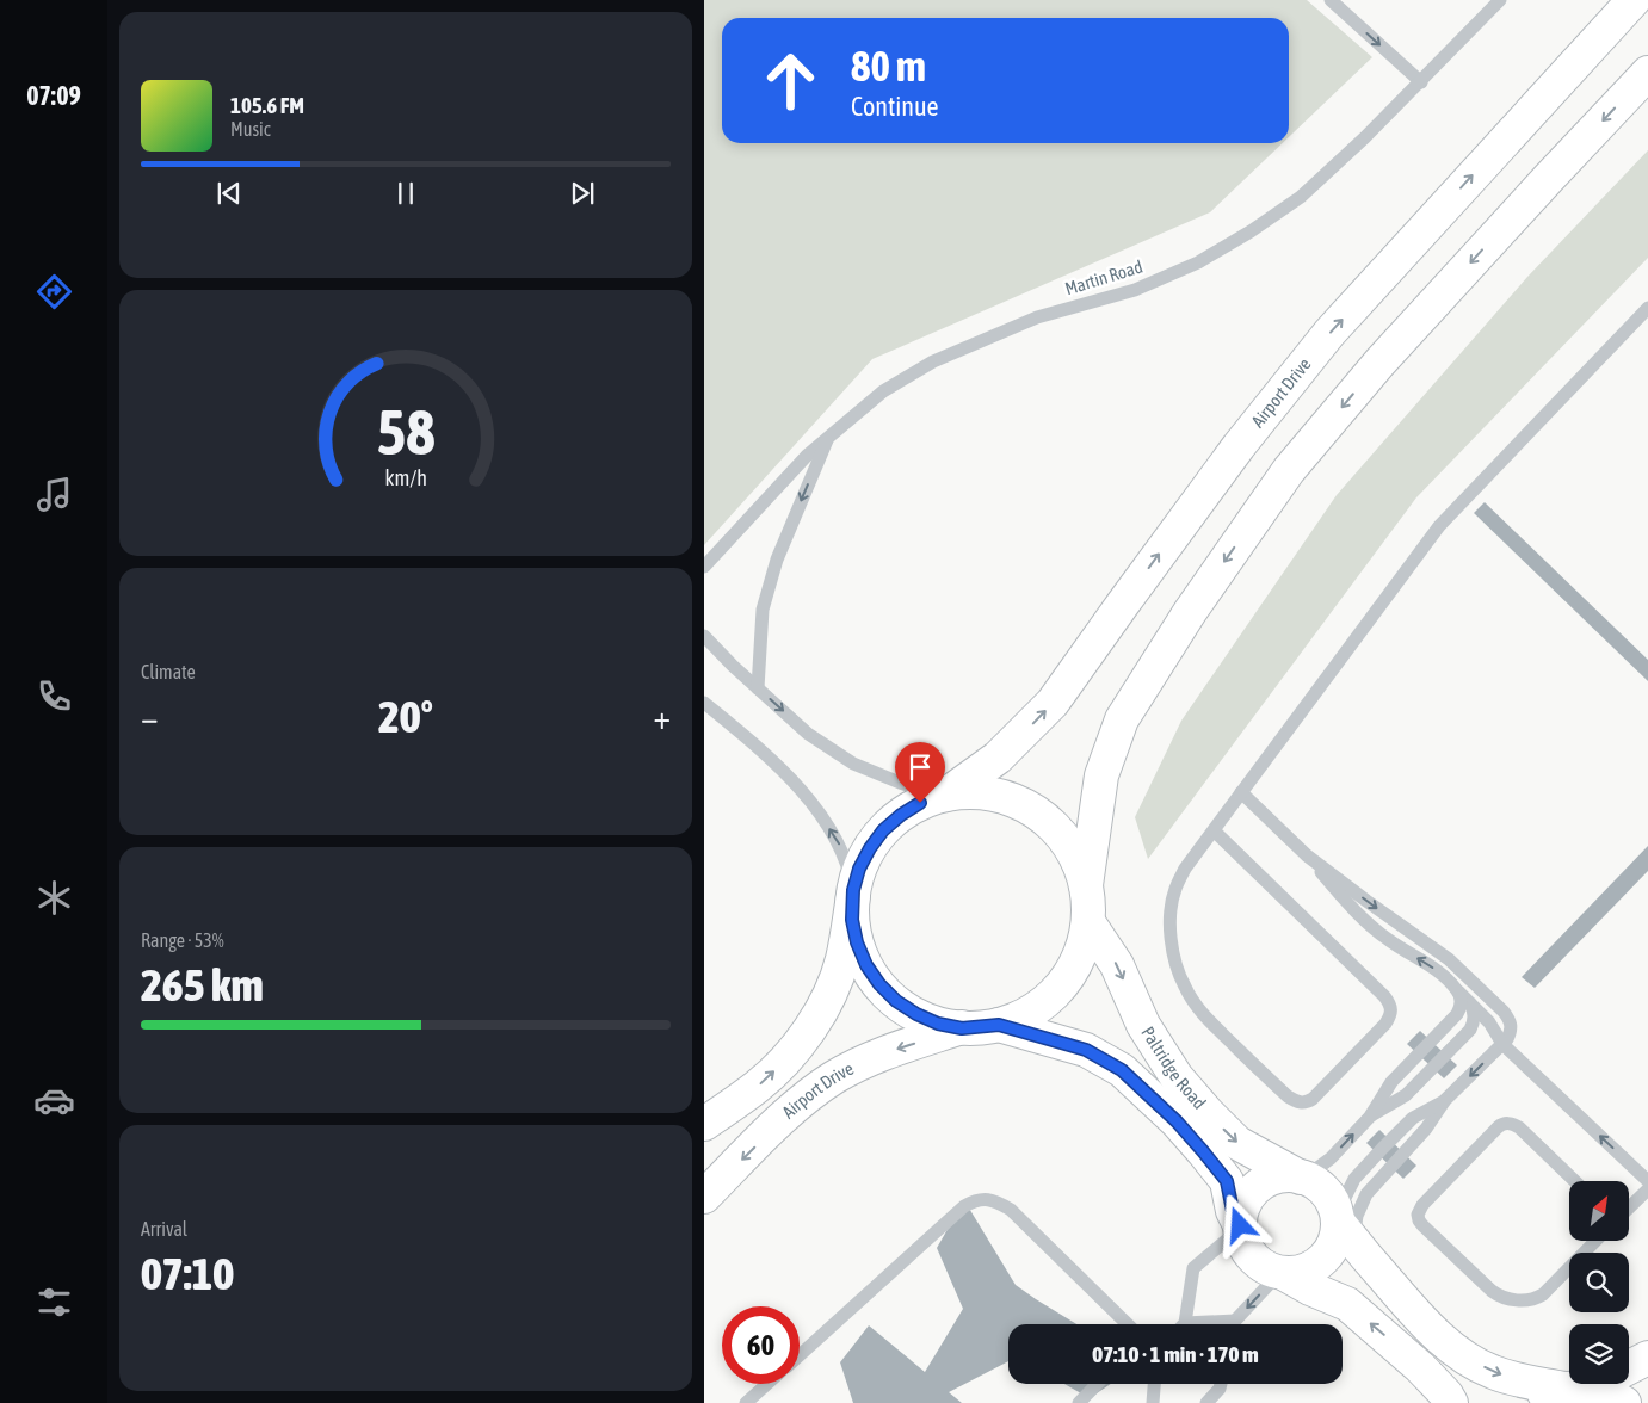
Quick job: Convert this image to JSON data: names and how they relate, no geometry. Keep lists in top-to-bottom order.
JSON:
{
  "streets": {
    "main road": ["Airport Drive", "Paltridge Road"],
    "lane": ["Martin Road"]
  },
  "north": "top right",
  "page": {
    "tabs": "07:09",
    "turn": ["80 m", "Continue"],
    "song": ["105.6 FM", "Music"],
    "tile": [
      "Climate",
      ["Range · 53%", "265 km"],
      ["Arrival", "07:10"]
    ],
    "heat": ["−", "20°", "+"],
    "limit": "60",
    "trip": "07:10 · 1 min · 170 m",
    "gauge": ["58", "km/h"]
  }
}
